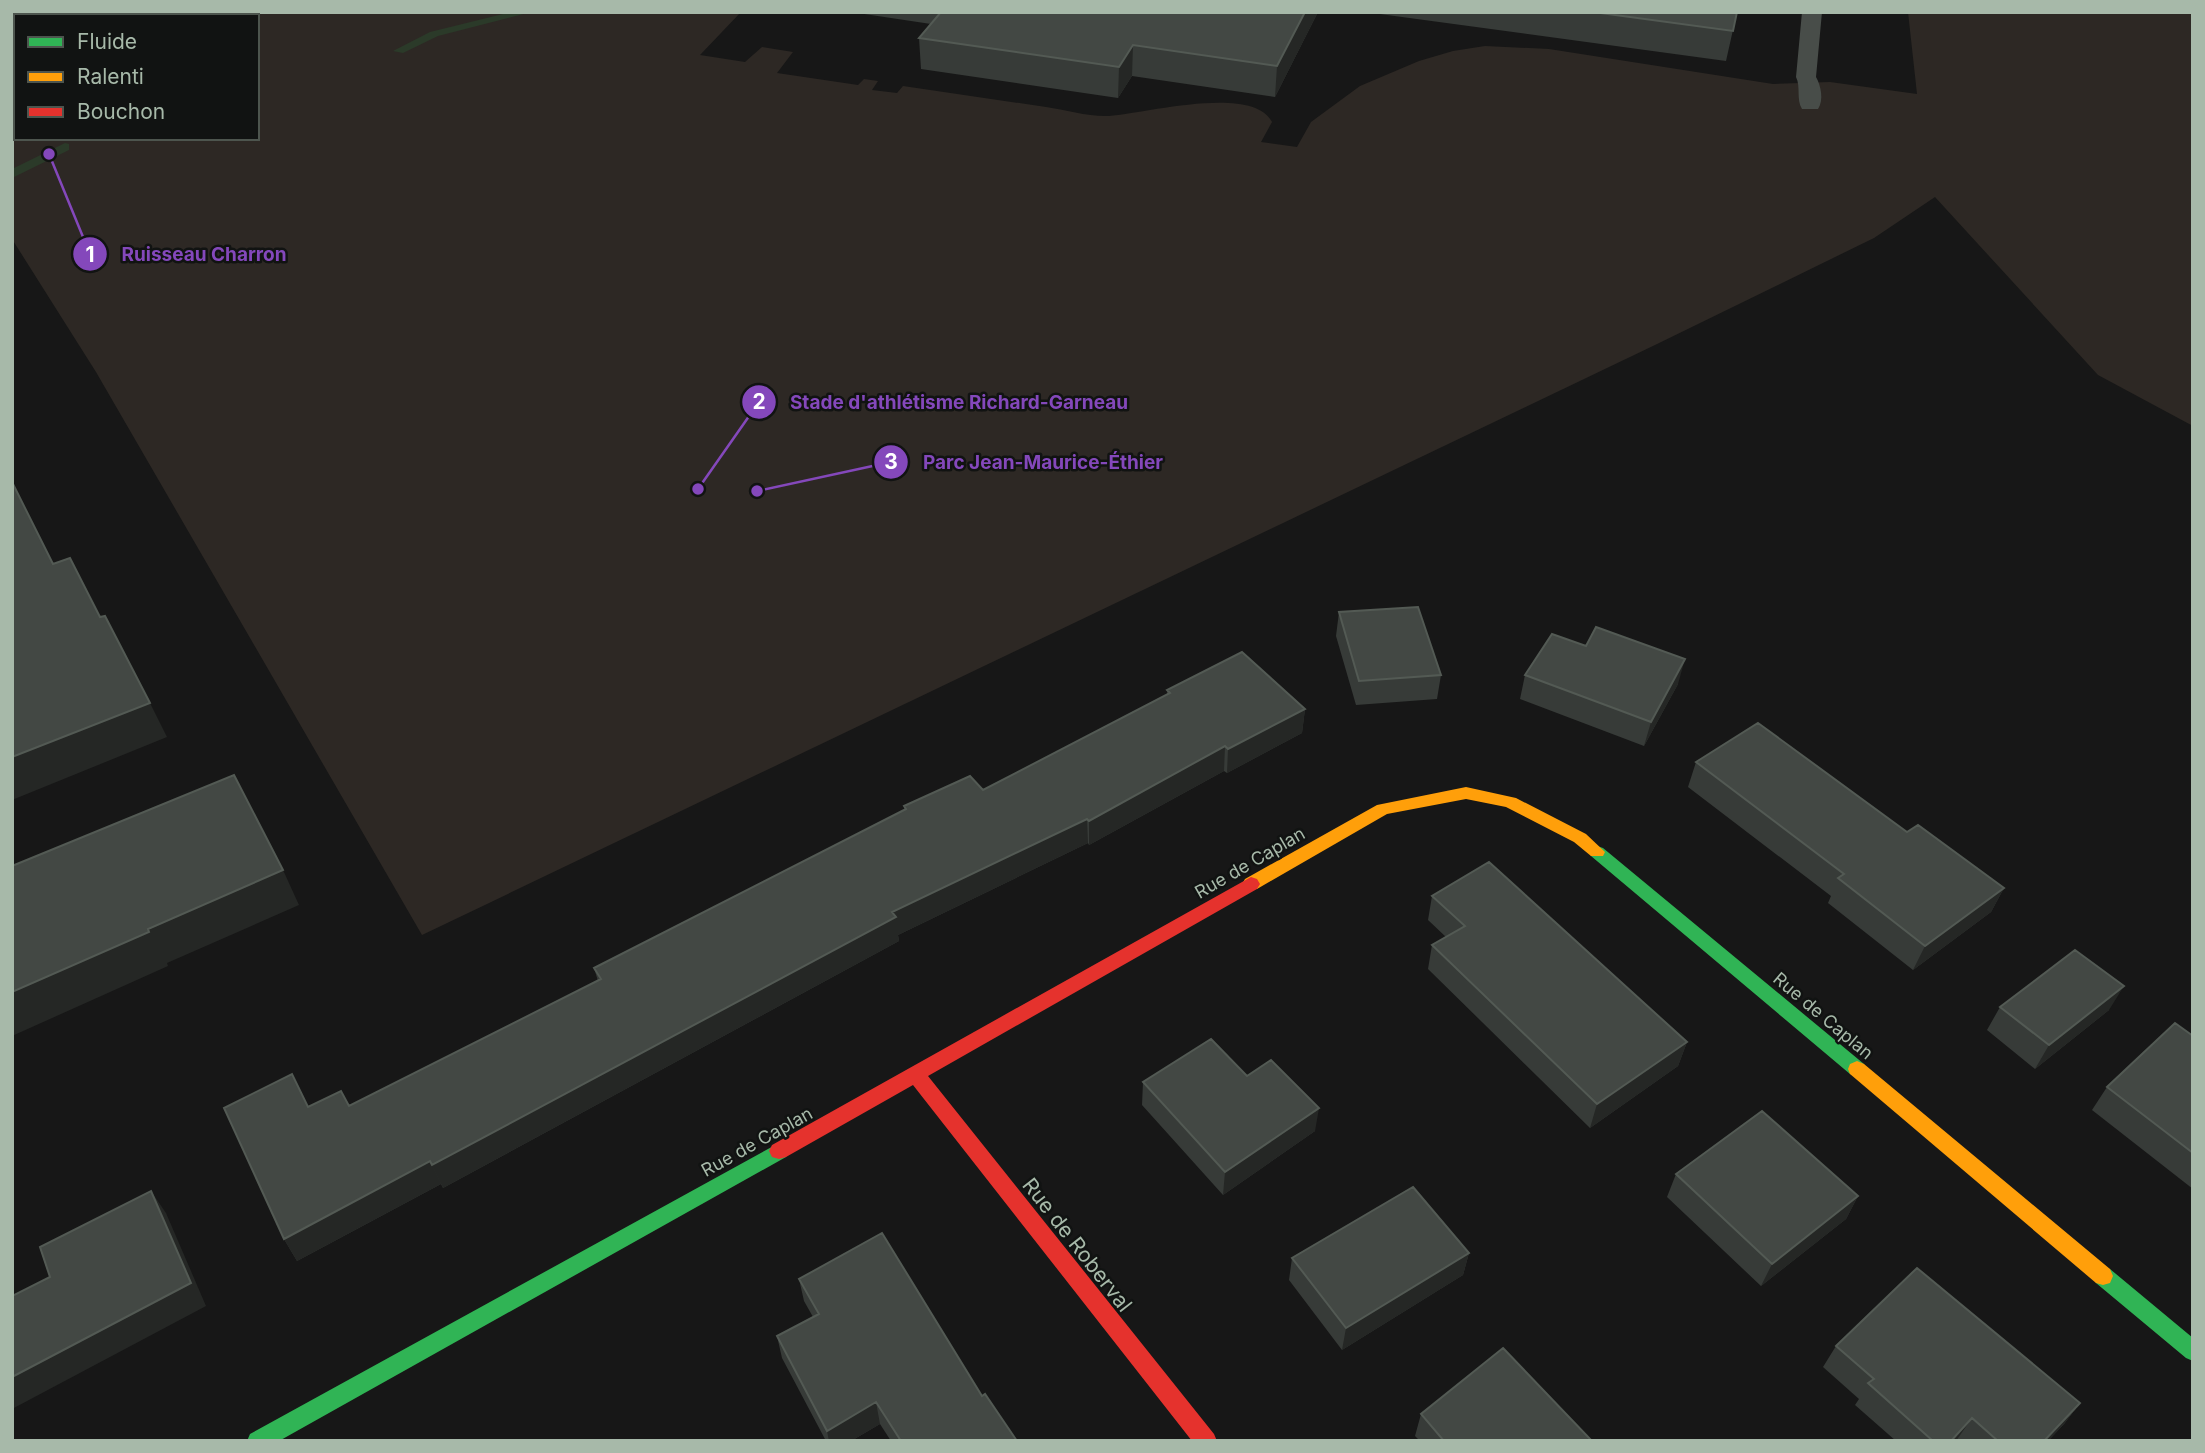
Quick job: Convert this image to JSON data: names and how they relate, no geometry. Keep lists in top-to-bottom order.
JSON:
{
  "streets": {
    "street": ["Rue de Caplan", "Rue de Roberval"]
  },
  "crossings": [
    ["Rue de Caplan", "Rue de Roberval"]
  ],
  "places": ["Ruisseau Charron", "Stade d'athlétisme Richard-Garneau", "Parc Jean-Maurice-Éthier"],
  "legend": ["Fluide", "Ralenti", "Bouchon"]
}
